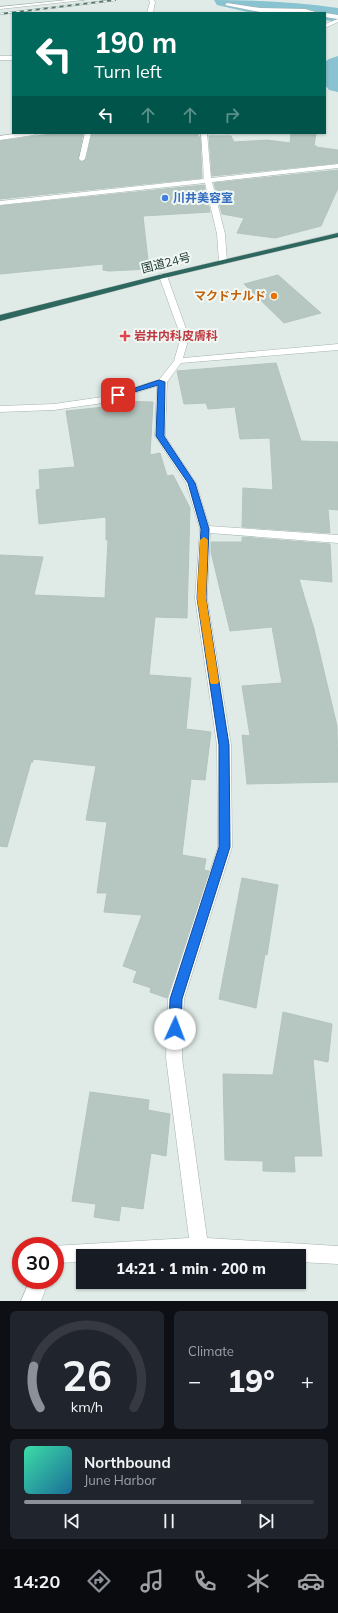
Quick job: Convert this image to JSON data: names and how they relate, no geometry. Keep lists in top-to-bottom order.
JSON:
{
  "streets": {
    "highway": ["国道24号"]
  },
  "places": {
    "other": ["川井美容室", "マクドナルド"],
    "health": ["岩井内科皮膚科"]
  },
  "page": {
    "turn": ["190 m", "Turn left"],
    "limit": "30",
    "trip": "14:21 · 1 min · 200 m",
    "tile": "Climate",
    "heat": ["−", "19°", "+"],
    "song": ["Northbound", "June Harbor"],
    "tabs": "14:20",
    "gauge": ["26", "km/h"]
  }
}
